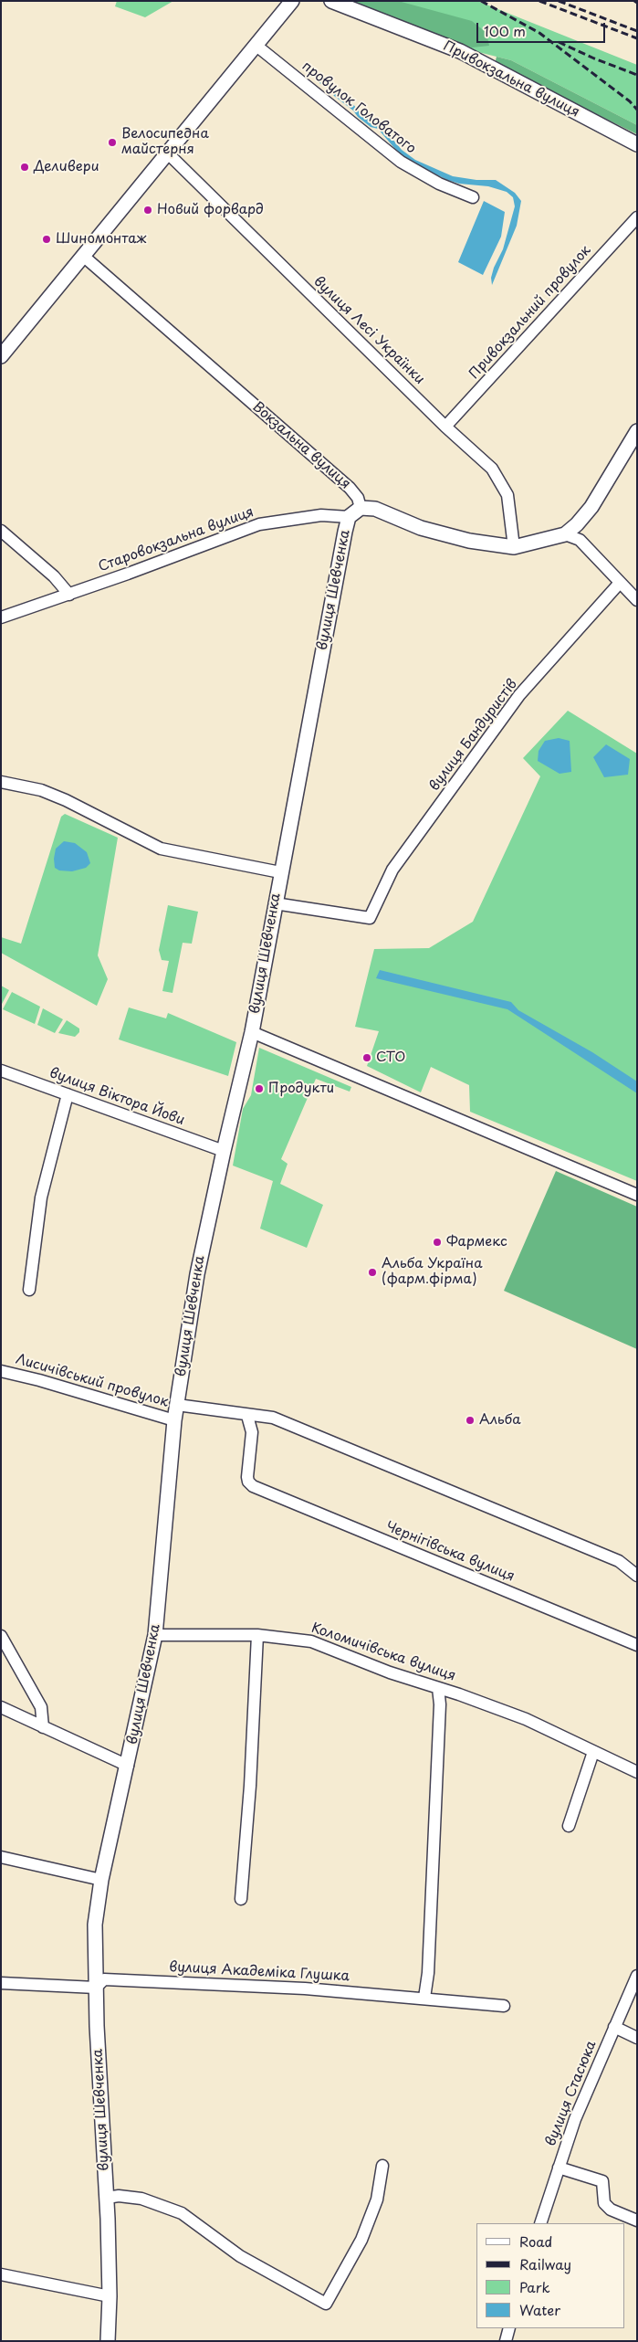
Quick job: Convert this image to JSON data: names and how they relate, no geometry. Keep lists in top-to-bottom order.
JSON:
{
  "streets": {
    "main road": ["Привокзальна вулиця", "вулиця Шевченка"],
    "street": [
      "провулок Головатого",
      "Привокзальний провулок",
      "вулиця Лесі Українки",
      "Вокзальна вулиця",
      "Старовокзальна вулиця",
      "вулиця Бандуристів",
      "вулиця Віктора Йови",
      "Лисичівський провулок",
      "Чернігівська вулиця",
      "Коломичівська вулиця",
      "вулиця Академіка Глушка",
      "вулиця Стасюка"
    ]
  },
  "crossings": [
    ["Привокзальний провулок", "вулиця Лесі Українки"],
    ["Вокзальна вулиця", "вулиця Шевченка"],
    ["Старовокзальна вулиця", "вулиця Шевченка"],
    ["вулиця Шевченка", "вулиця Бандуристів"],
    ["вулиця Шевченка", "вулиця Віктора Йови"],
    ["вулиця Шевченка", "Лисичівський провулок"],
    ["вулиця Шевченка", "Коломичівська вулиця"],
    ["вулиця Шевченка", "вулиця Академіка Глушка"]
  ],
  "places": [
    "Велосипедна майстерня",
    "Деливери",
    "Новий форвард",
    "Шиномонтаж",
    "СТО",
    "Продукти",
    "Фармекс",
    "Альба Україна (фарм.фірма)",
    "Альба"
  ],
  "legend": [
    "Road",
    "Railway",
    "Park",
    "Water"
  ],
  "scale_bar": "100 m"
}
